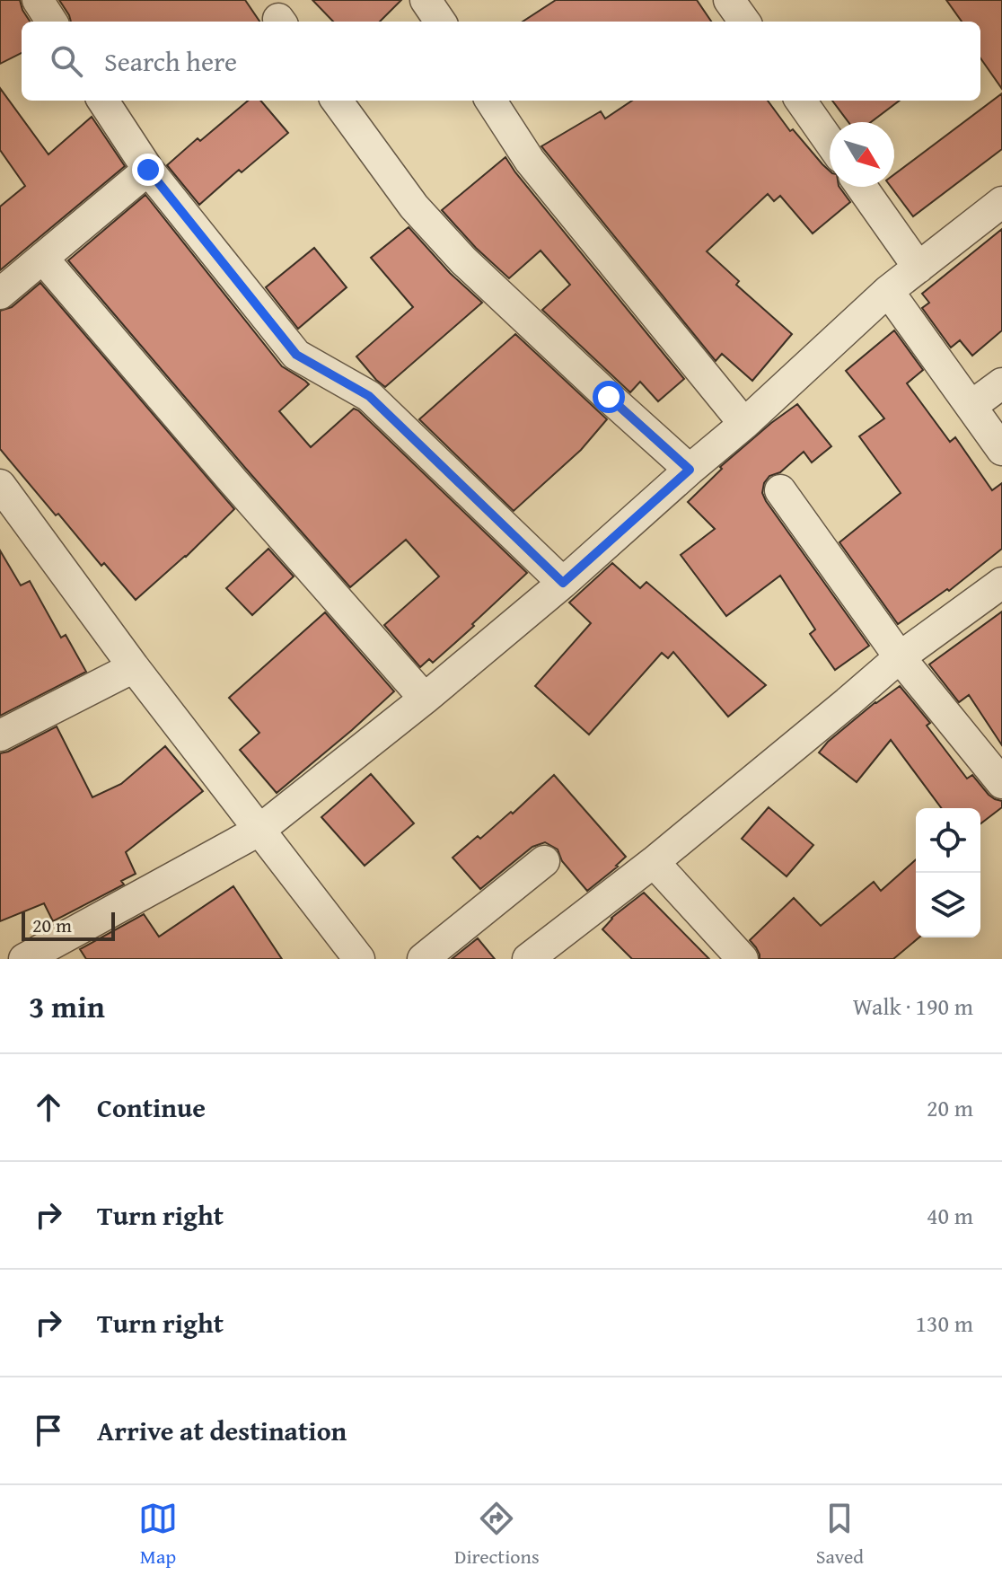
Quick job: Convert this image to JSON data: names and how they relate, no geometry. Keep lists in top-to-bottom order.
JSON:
{
  "scale_bar": "20 m",
  "north": "bottom right",
  "page": {
    "search": "Search here",
    "scale": "20 m",
    "heading": ["3 min", "Walk · 190 m"],
    "list": [
      ["Continue", "20 m"],
      ["Turn right", "40 m"],
      ["Turn right", "130 m"],
      "Arrive at destination"
    ],
    "nav": ["Map", "Directions", "Saved"]
  }
}
